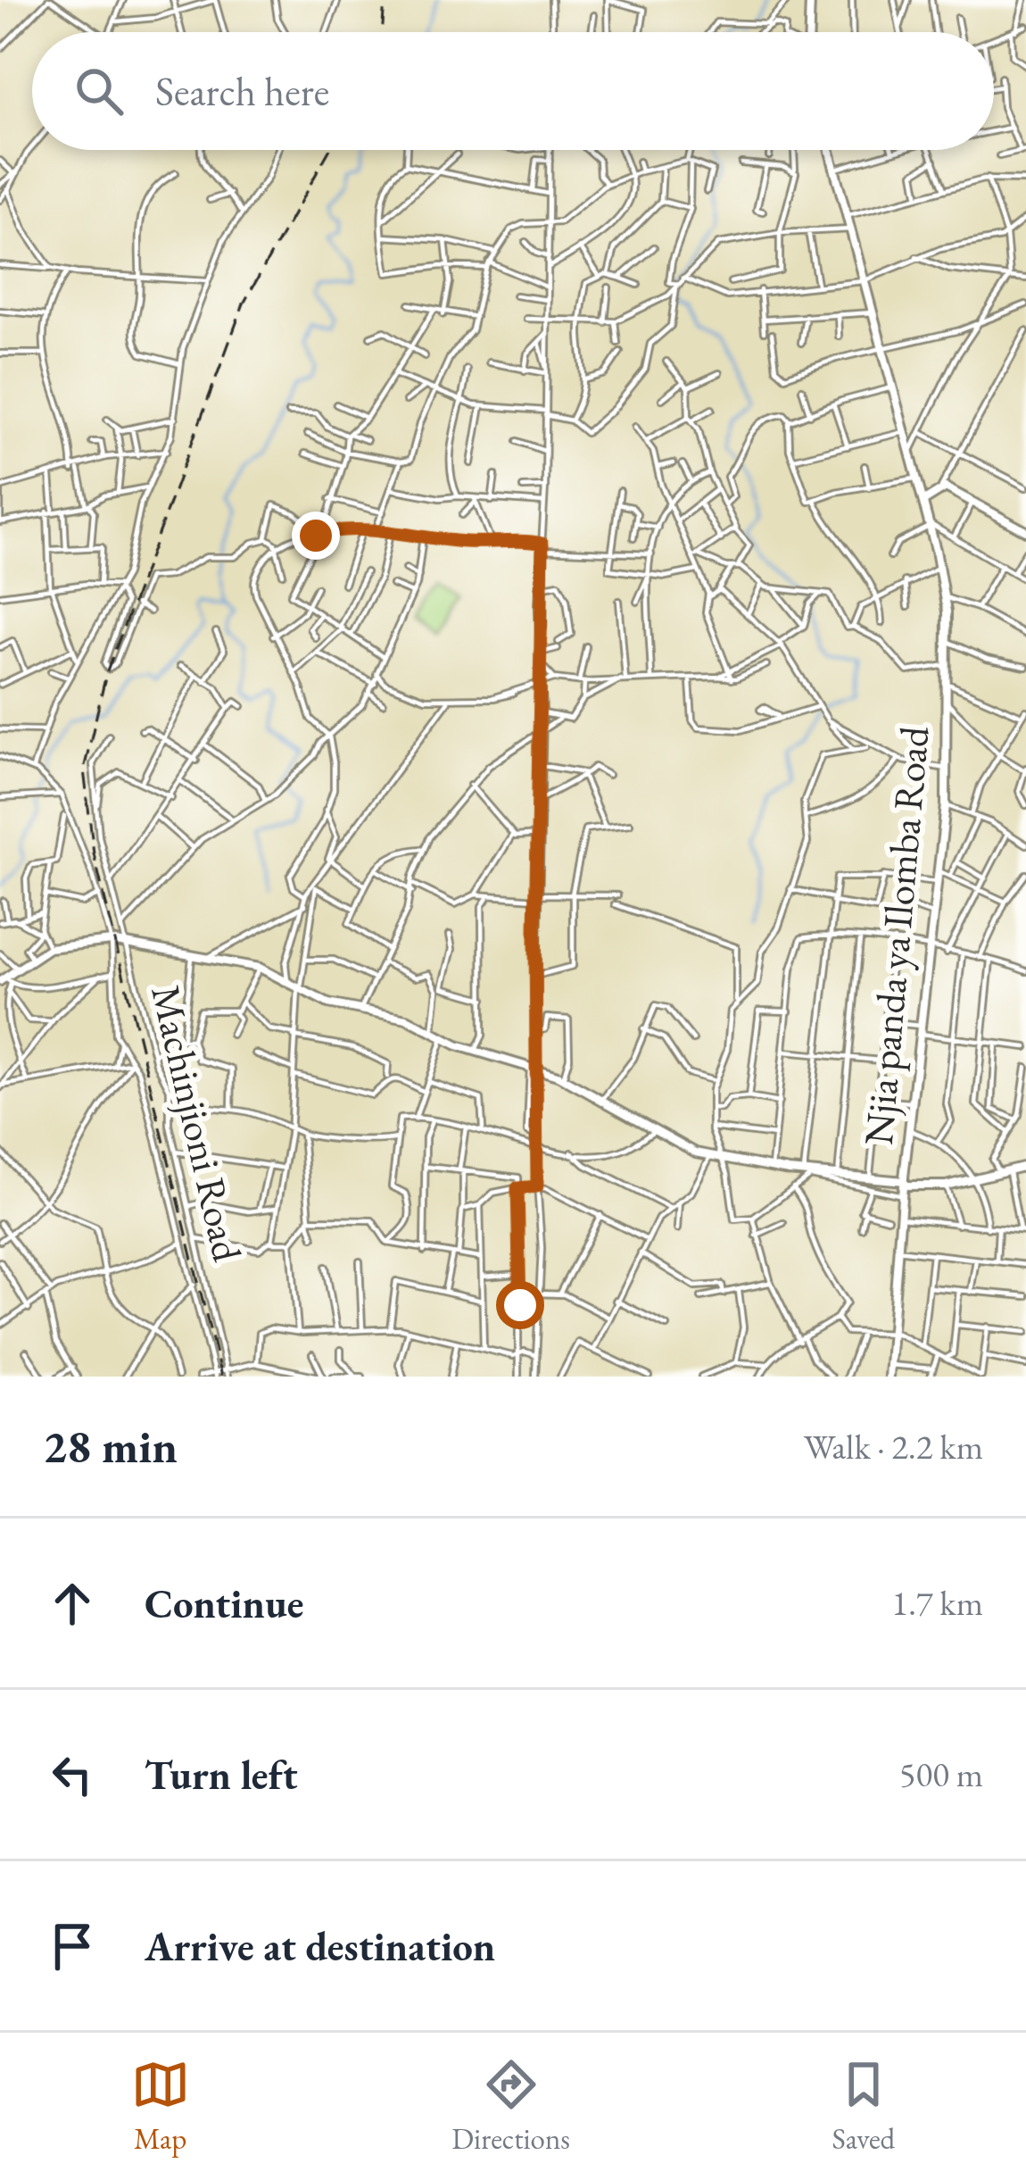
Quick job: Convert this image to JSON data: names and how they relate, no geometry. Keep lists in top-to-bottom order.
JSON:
{
  "streets": {
    "street": ["Njia panda ya Ilomba Road", "Machinjioni Road"]
  },
  "page": {
    "search": "Search here",
    "heading": ["28 min", "Walk · 2.2 km"],
    "list": [
      ["Continue", "1.7 km"],
      ["Turn left", "500 m"],
      "Arrive at destination"
    ],
    "nav": ["Map", "Directions", "Saved"]
  }
}
